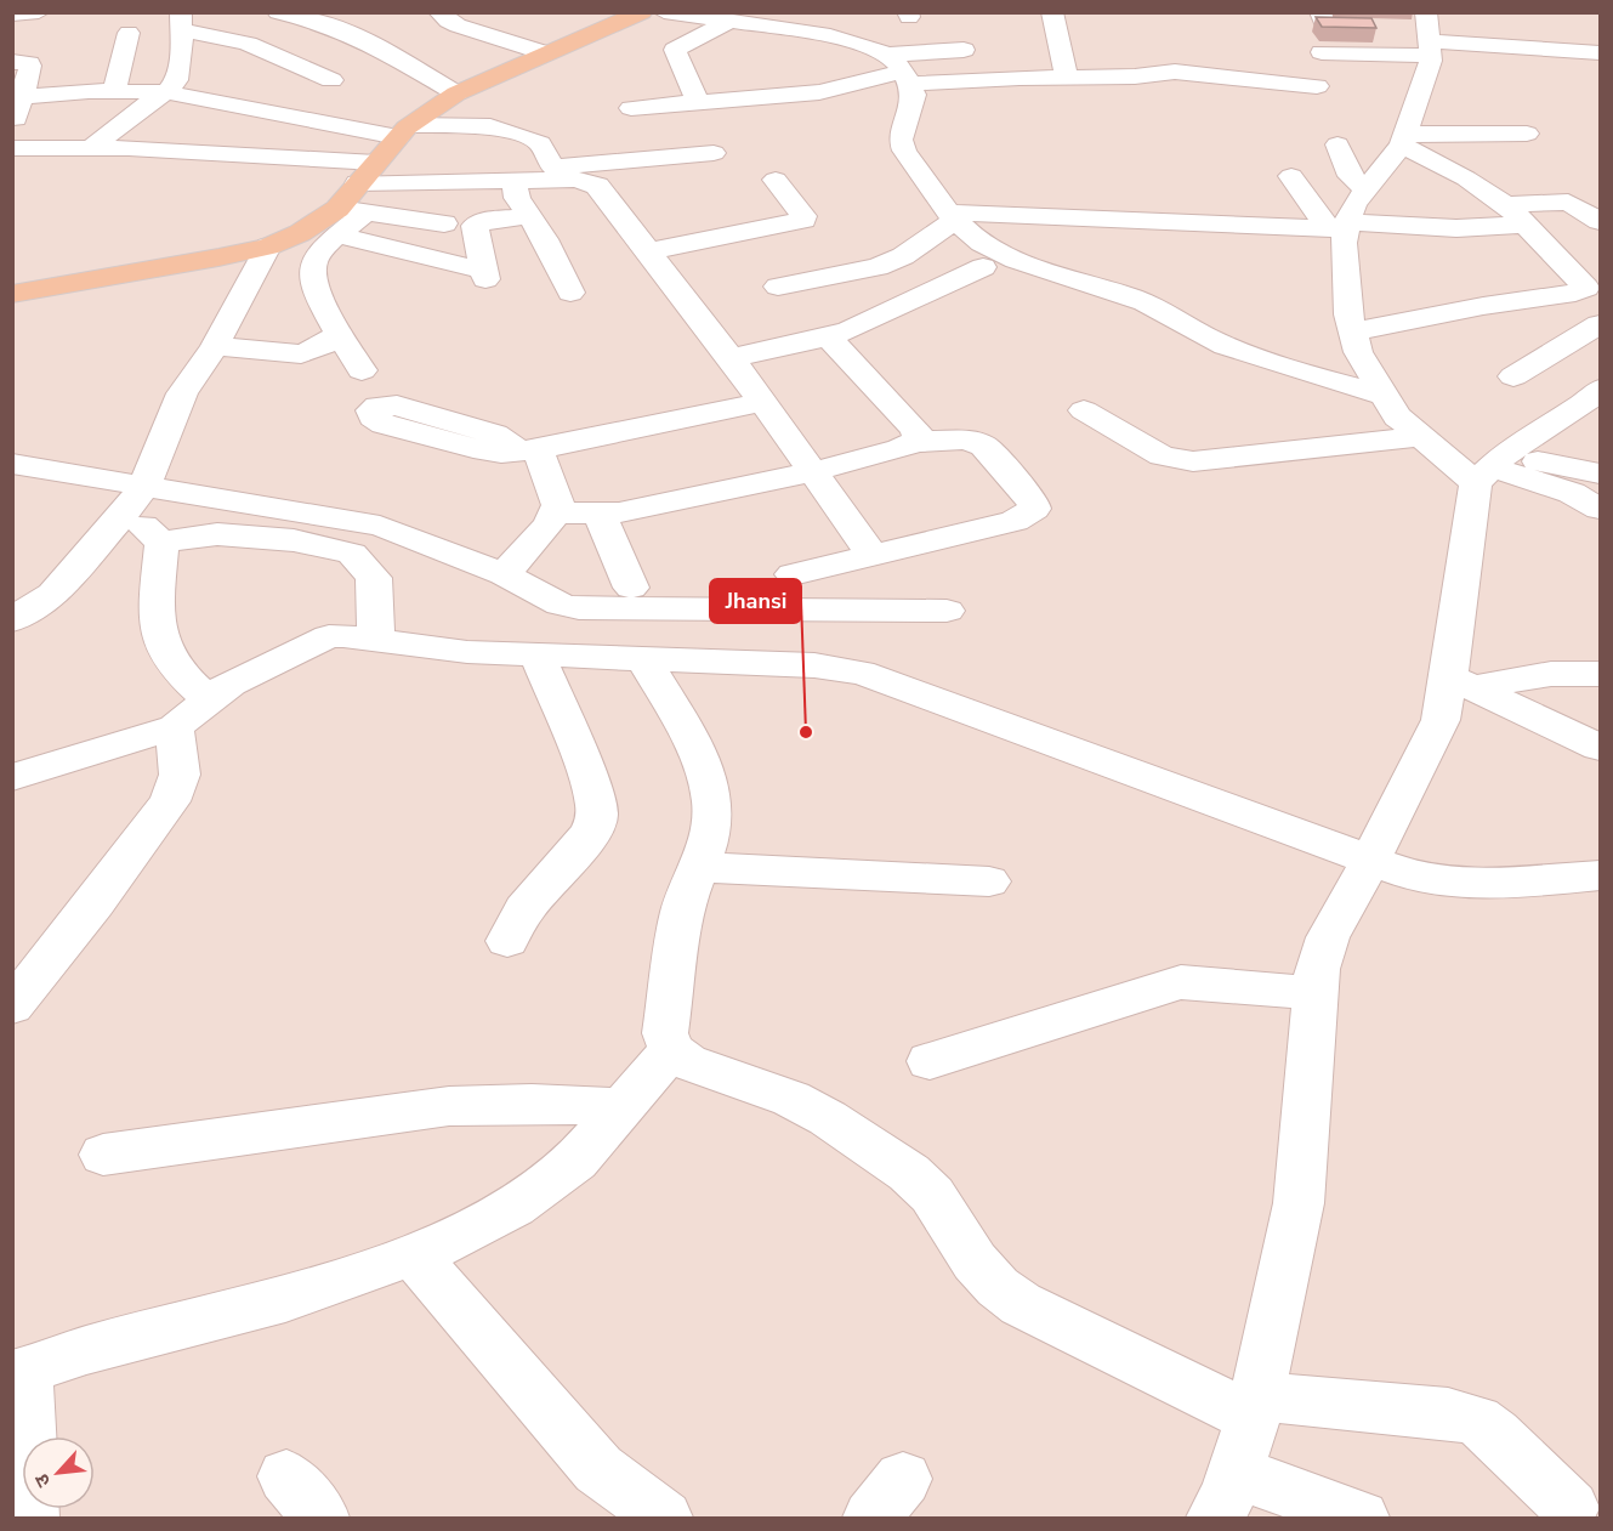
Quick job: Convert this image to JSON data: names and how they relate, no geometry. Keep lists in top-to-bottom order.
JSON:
{
  "places": ["Jhansi"],
  "north": "bottom left"
}
